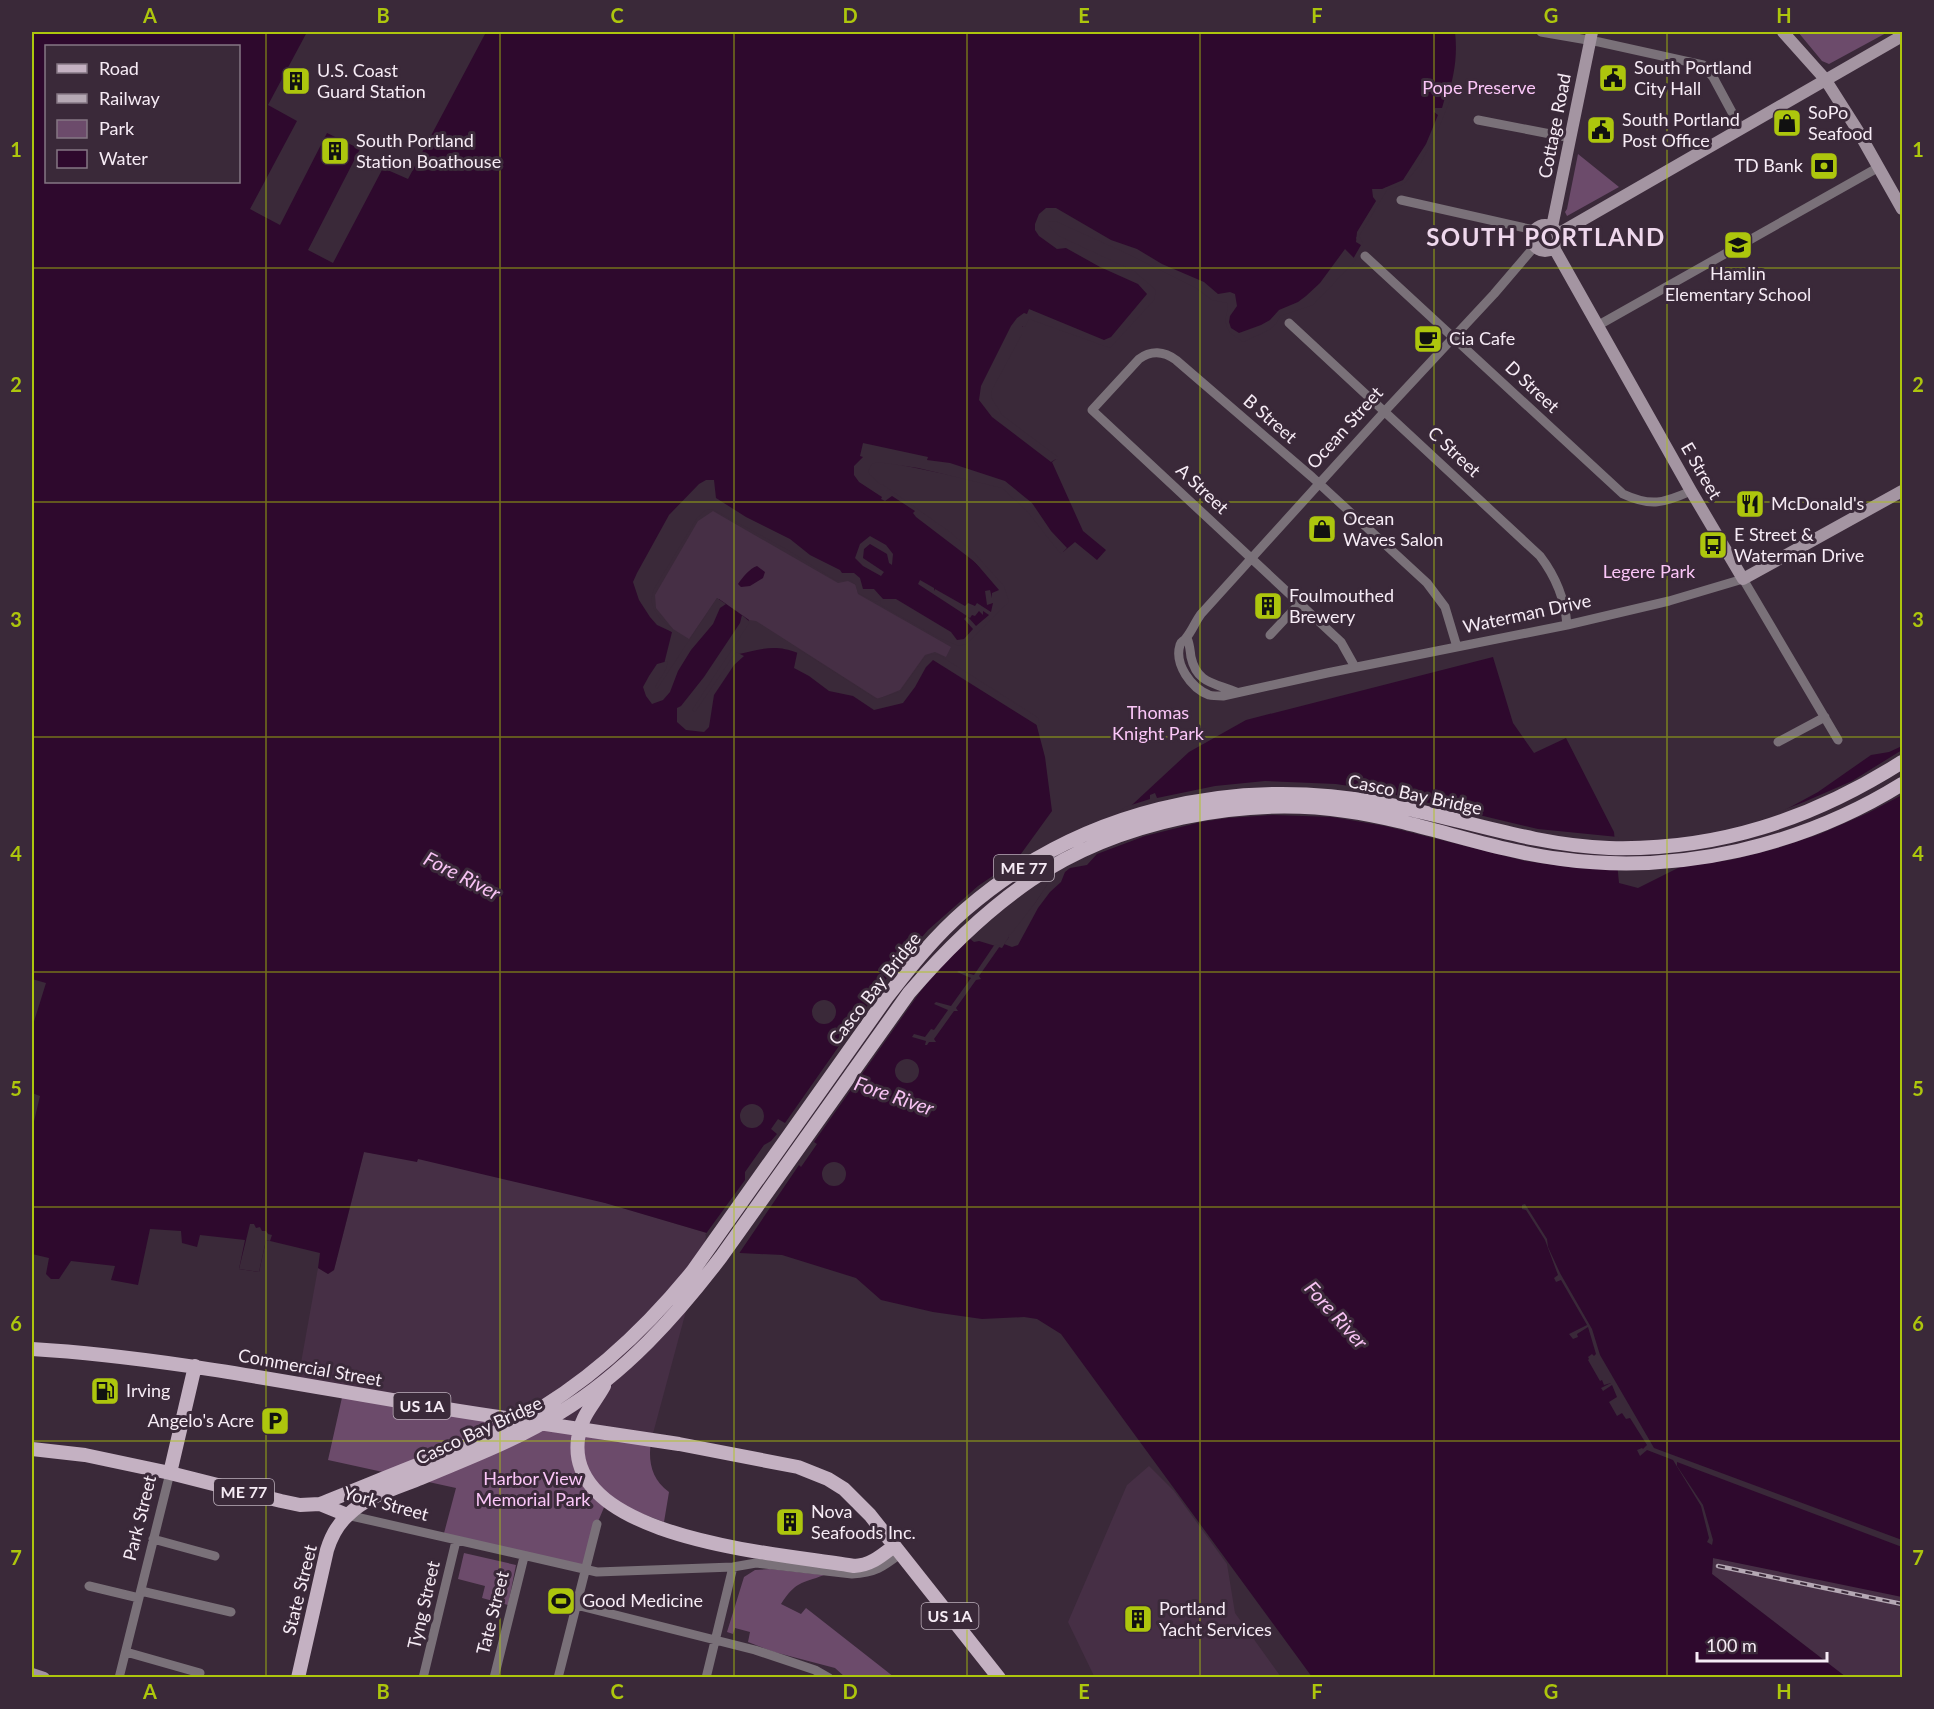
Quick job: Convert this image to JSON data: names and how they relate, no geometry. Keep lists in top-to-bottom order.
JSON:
{
  "streets": {
    "main road": [
      "Casco Bay Bridge",
      "ME 77",
      "Commercial Street",
      "US 1A",
      "York Street",
      "Park Street",
      "State Street"
    ],
    "street": [
      "Cottage Road",
      "D Street",
      "B Street",
      "Ocean Street",
      "C Street",
      "E Street",
      "A Street",
      "Waterman Drive",
      "Tyng Street",
      "Tate Street"
    ]
  },
  "crossings": [
    ["Cottage Road", "Ocean Street"],
    ["Cottage Road", "E Street"],
    ["D Street", "Ocean Street"],
    ["D Street", "E Street"],
    ["B Street", "Ocean Street"],
    ["B Street", "A Street"],
    ["B Street", "Waterman Drive"],
    ["Ocean Street", "C Street"],
    ["Ocean Street", "E Street"],
    ["Ocean Street", "A Street"],
    ["Ocean Street", "Waterman Drive"],
    ["C Street", "Waterman Drive"],
    ["E Street", "Waterman Drive"],
    ["A Street", "Waterman Drive"],
    ["Casco Bay Bridge", "York Street"],
    ["Casco Bay Bridge", "State Street"],
    ["Commercial Street", "US 1A"],
    ["Commercial Street", "York Street"],
    ["Commercial Street", "Park Street"],
    ["US 1A", "York Street"],
    ["York Street", "Park Street"],
    ["York Street", "State Street"],
    ["York Street", "Tyng Street"],
    ["York Street", "Tate Street"]
  ],
  "districts": ["SOUTH PORTLAND"],
  "water": ["Fore River"],
  "parks": [
    "Pope Preserve",
    "Legere Park",
    "Thomas Knight Park",
    "Harbor View Memorial Park"
  ],
  "places": {
    "public building": ["South Portland City Hall", "South Portland Post Office"],
    "building": [
      "U.S. Coast Guard Station",
      "South Portland Station Boathouse",
      "Foulmouthed Brewery",
      "Nova Seafoods Inc.",
      "Portland Yacht Services"
    ],
    "shop": ["SoPo Seafood", "Ocean Waves Salon"],
    "bank": ["TD Bank"],
    "school or university": ["Hamlin Elementary School"],
    "cafe": ["Cia Cafe"],
    "restaurant": ["McDonald's"],
    "bus stop": ["E Street & Waterman Drive"],
    "fuel station": ["Irving"],
    "parking": ["Angelo's Acre"],
    "sports": ["Good Medicine"]
  },
  "legend": [
    "Road",
    "Railway",
    "Park",
    "Water"
  ],
  "scale_bar": "100 m",
  "grid": {
    "columns": [
      "A",
      "B",
      "C",
      "D",
      "E",
      "F",
      "G",
      "H"
    ],
    "rows": [
      "1",
      "2",
      "3",
      "4",
      "5",
      "6",
      "7"
    ]
  }
}
